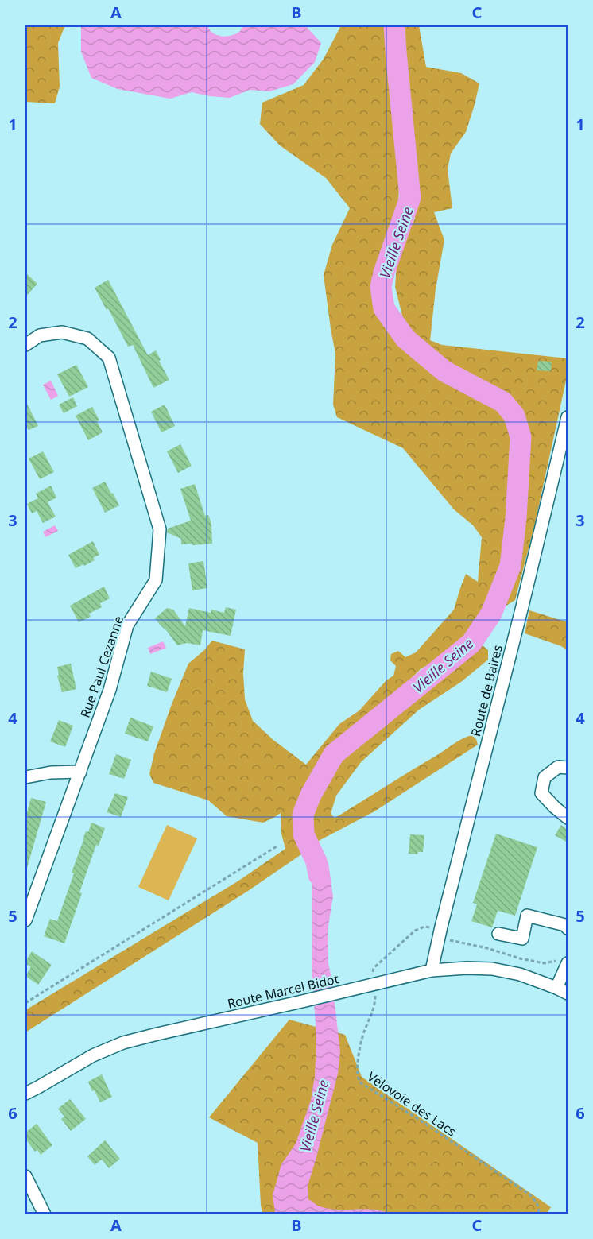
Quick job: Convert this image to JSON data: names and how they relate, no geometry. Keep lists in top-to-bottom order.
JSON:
{
  "streets": {
    "street": ["Rue Paul Cezanne", "Route de Baires", "Route Marcel Bidot"],
    "path": ["Vélovoie des Lacs"]
  },
  "crossings": [
    ["Route de Baires", "Route Marcel Bidot"],
    ["Route de Baires", "Vélovoie des Lacs"],
    ["Route Marcel Bidot", "Vélovoie des Lacs"]
  ],
  "water": ["Vieille Seine"],
  "grid": {
    "columns": ["A", "B", "C"],
    "rows": [
      "1",
      "2",
      "3",
      "4",
      "5",
      "6"
    ]
  }
}
